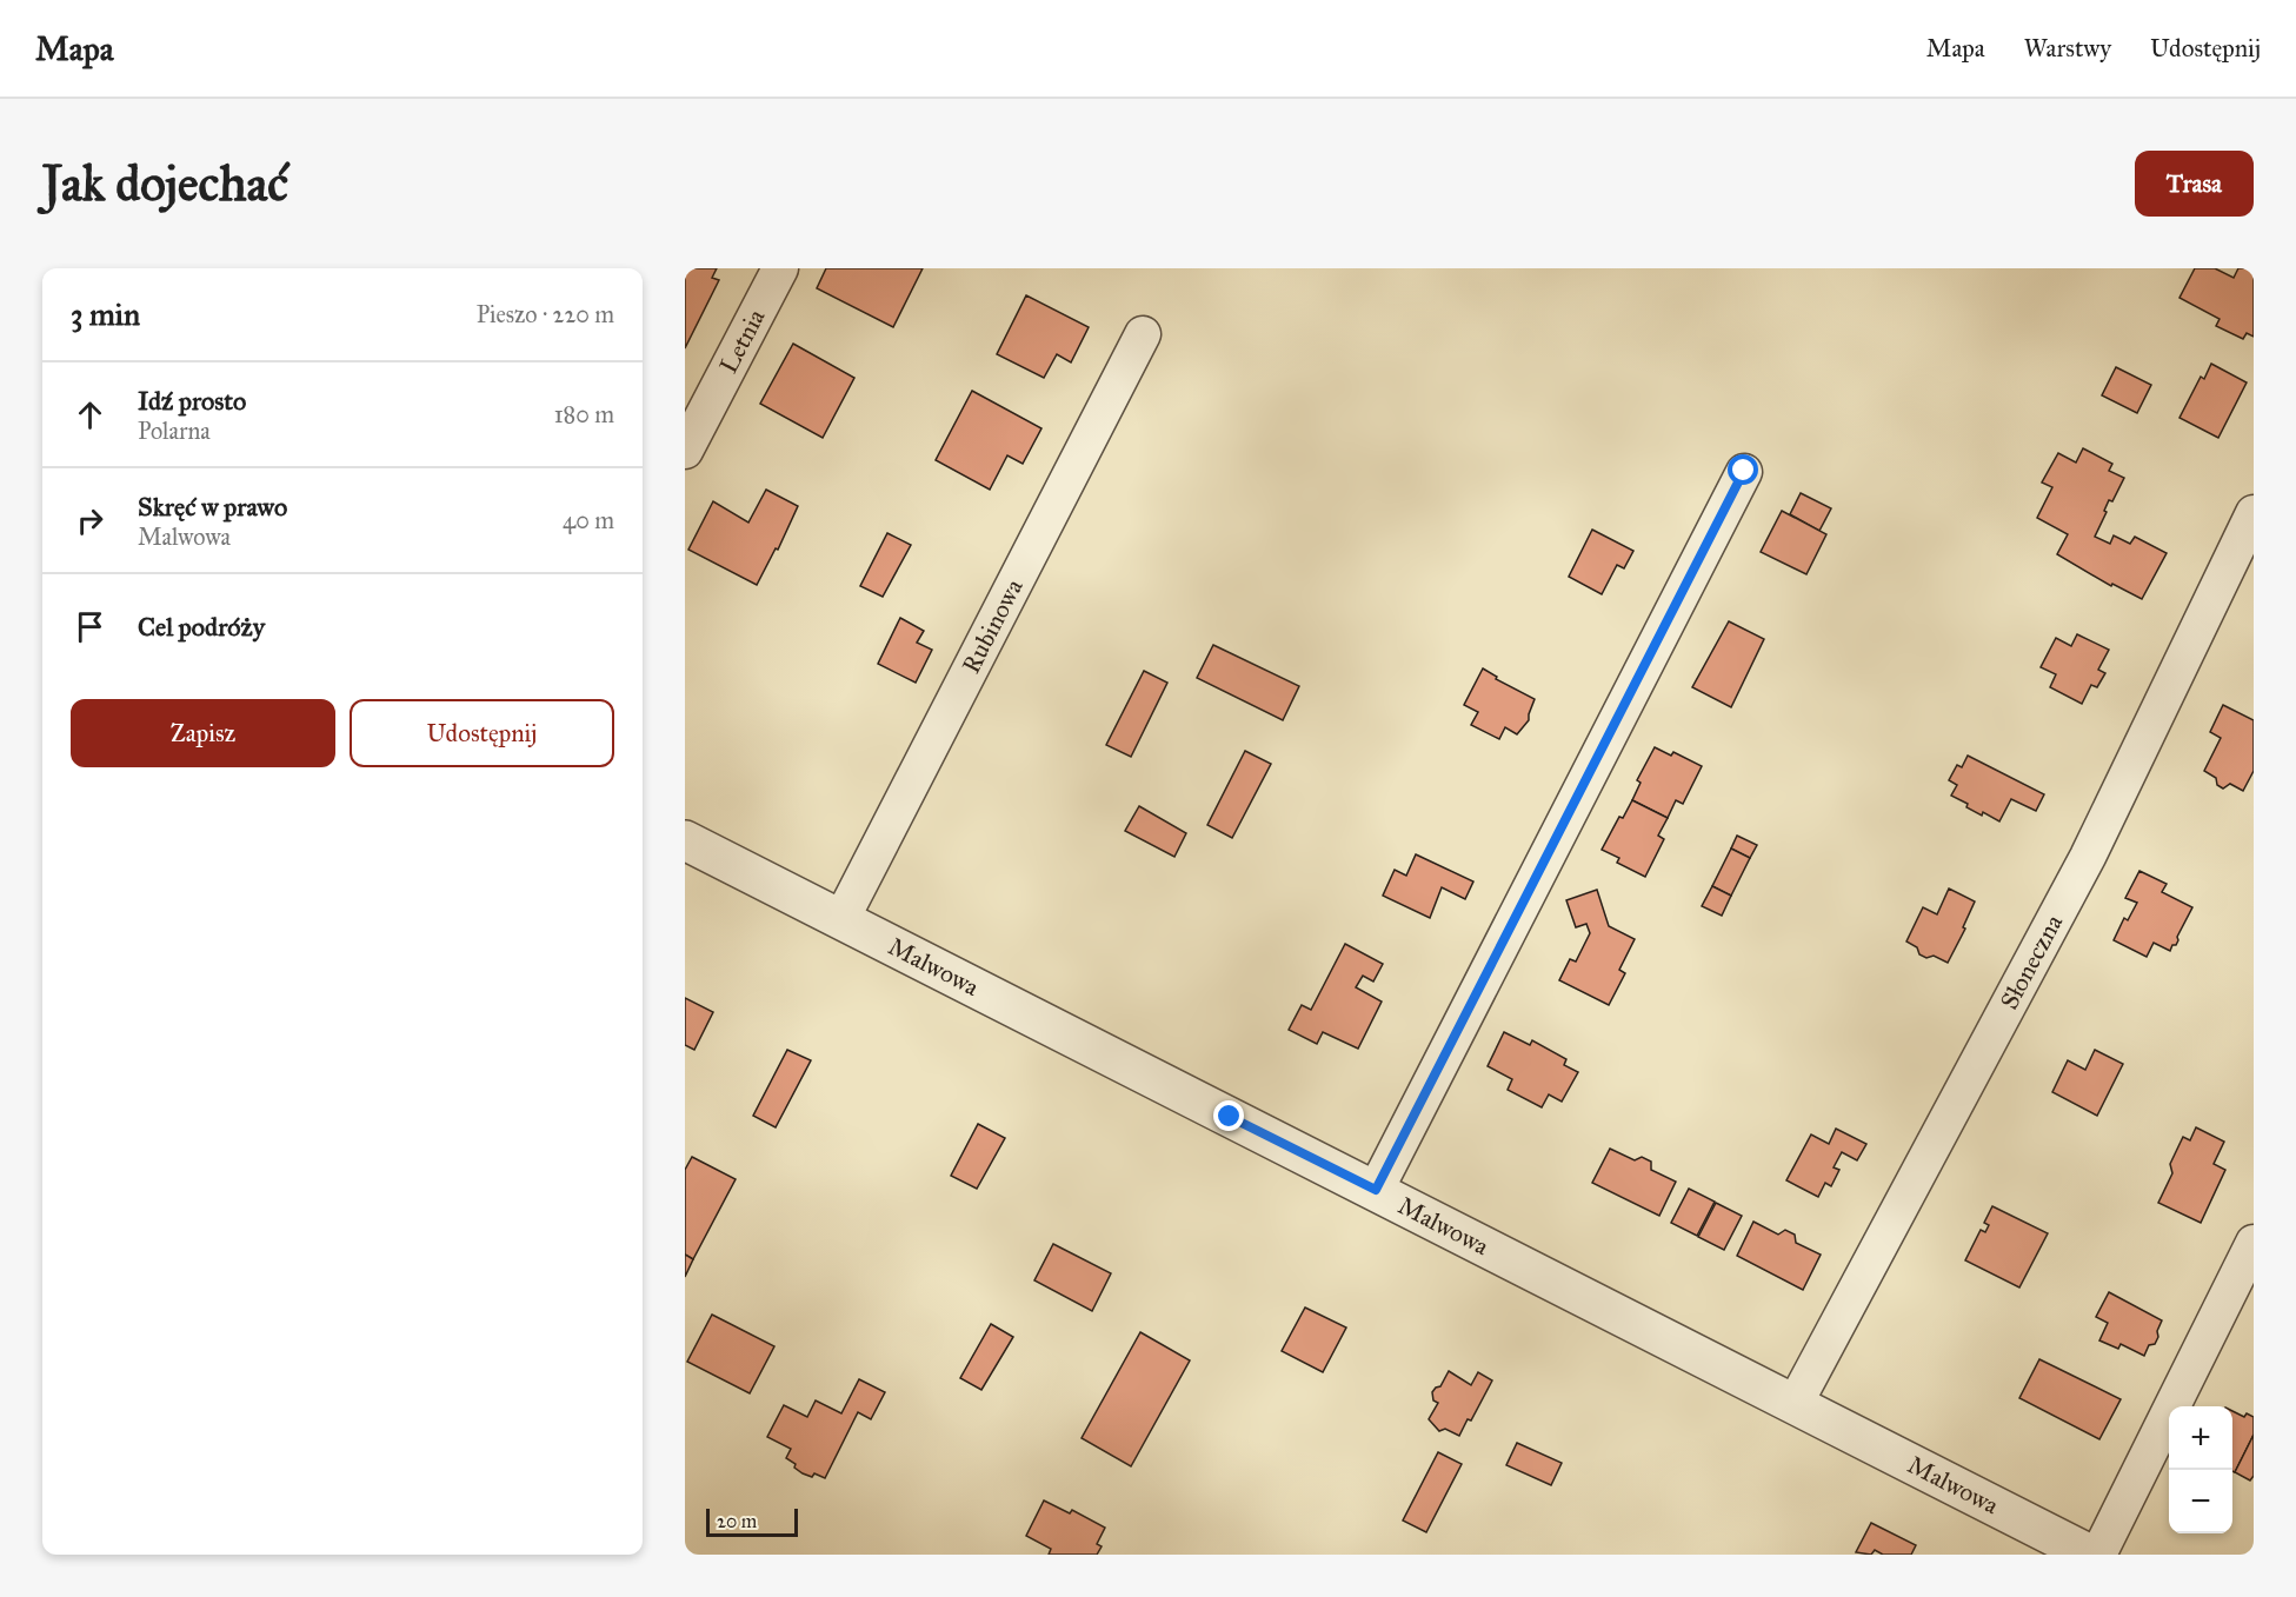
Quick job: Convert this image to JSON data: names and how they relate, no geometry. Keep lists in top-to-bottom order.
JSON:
{
  "streets": {
    "street": [
      "Letnia",
      "Rubinowa",
      "Słoneczna",
      "Malwowa"
    ]
  },
  "crossings": [
    ["Rubinowa", "Malwowa"],
    ["Słoneczna", "Malwowa"]
  ],
  "scale_bar": "20 m",
  "page": {
    "header": "Mapa",
    "nav": ["Mapa", "Warstwy", "Udostępnij"],
    "buttons": [
      "Trasa",
      ["Zapisz", "Udostępnij"]
    ],
    "title": "Jak dojechać",
    "heading": ["3 min", "Pieszo · 220 m"],
    "list": [
      ["Idź prosto", "Polarna", "180 m"],
      ["Skręć w prawo", "Malwowa", "40 m"],
      "Cel podróży"
    ],
    "map_buttons": ["+", "−"],
    "scale": "20 m"
  }
}
